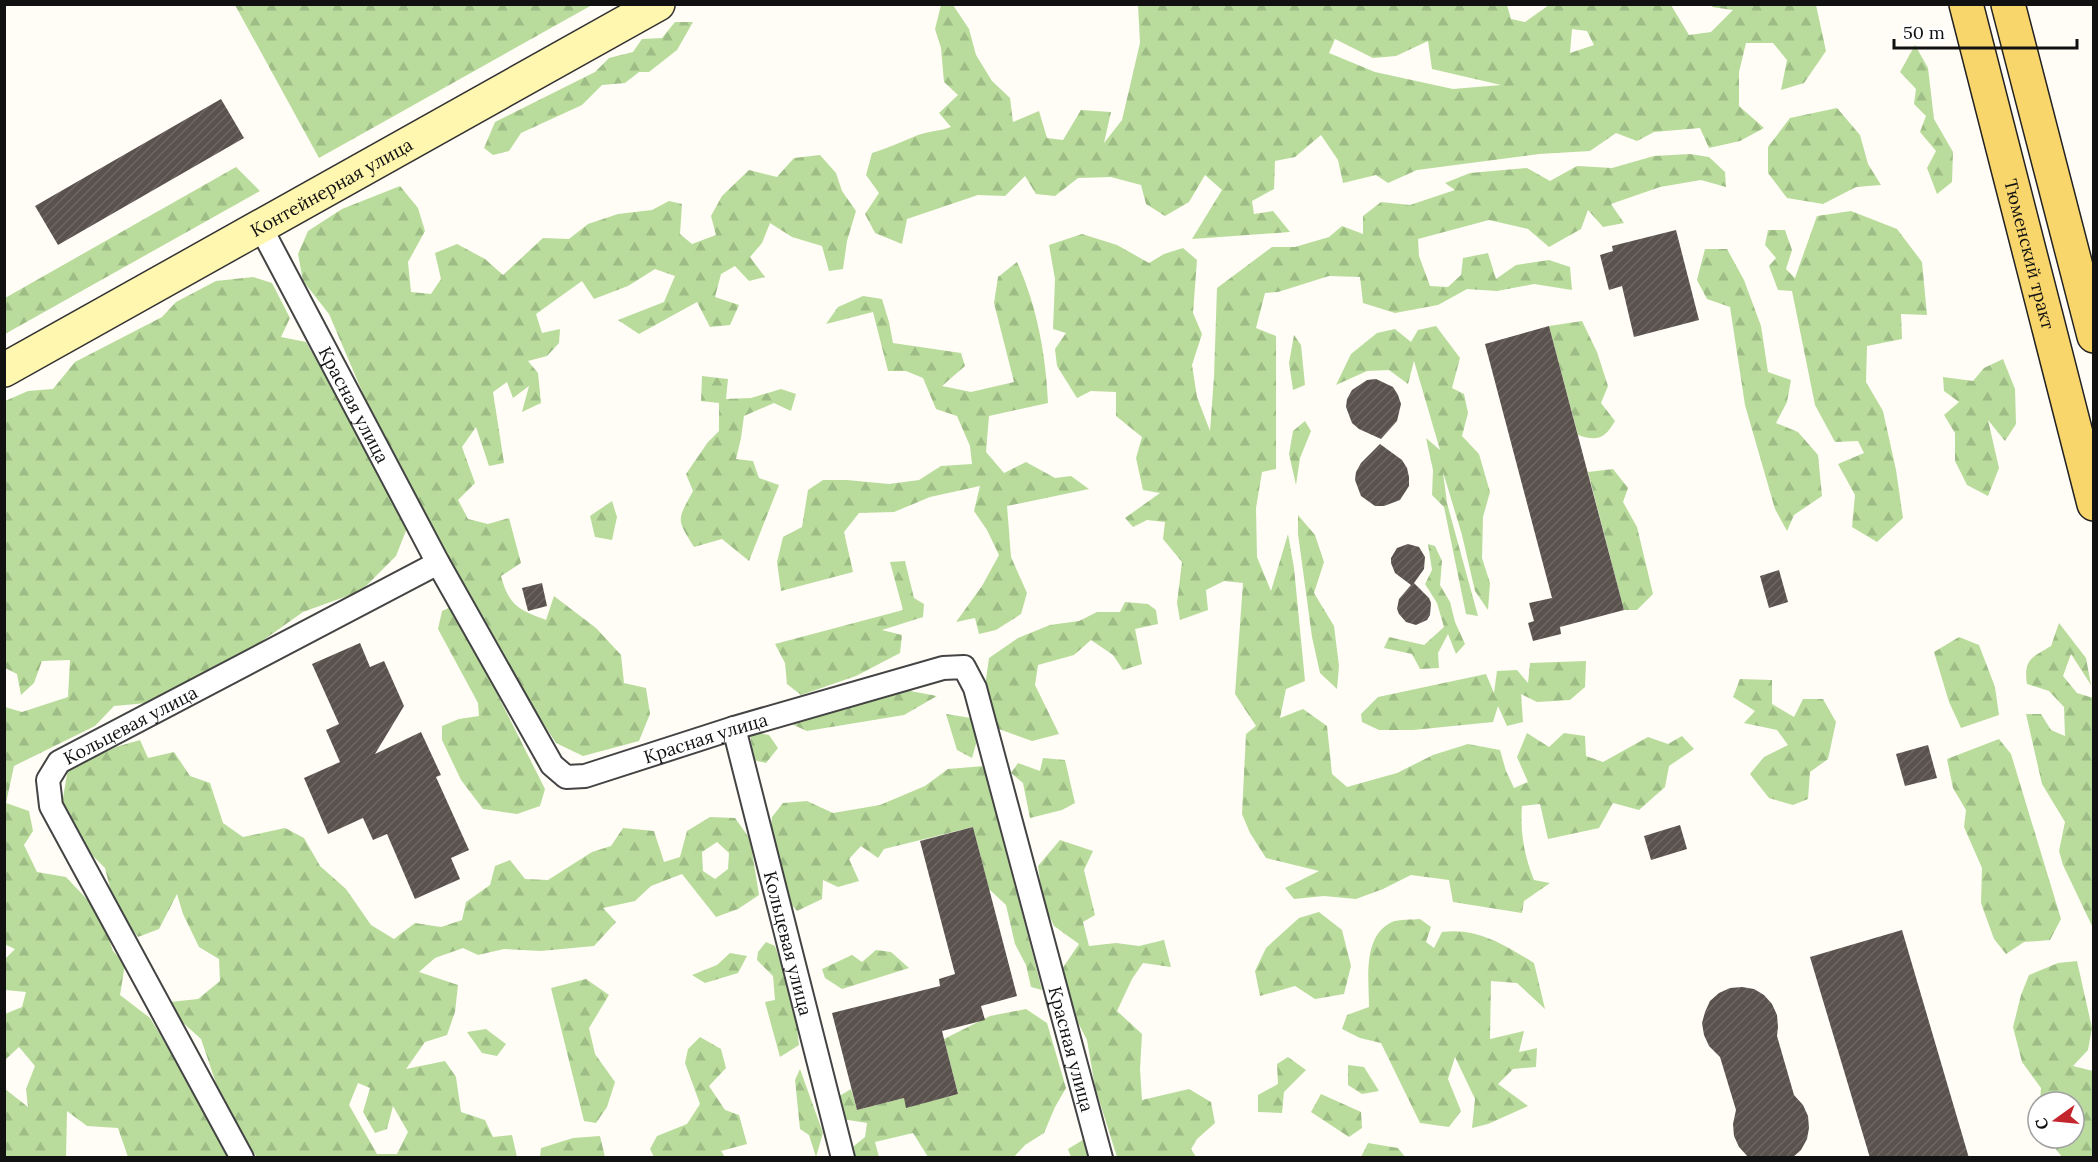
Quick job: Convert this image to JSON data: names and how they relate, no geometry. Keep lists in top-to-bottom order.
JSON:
{
  "streets": {
    "main road": ["Тюменский тракт"],
    "street": ["Контейнерная улица", "Красная улица", "Кольцевая улица"]
  },
  "crossings": [
    ["Контейнерная улица", "Красная улица"],
    ["Красная улица", "Кольцевая улица"]
  ],
  "scale_bar": "50 m",
  "north": "left"
}
